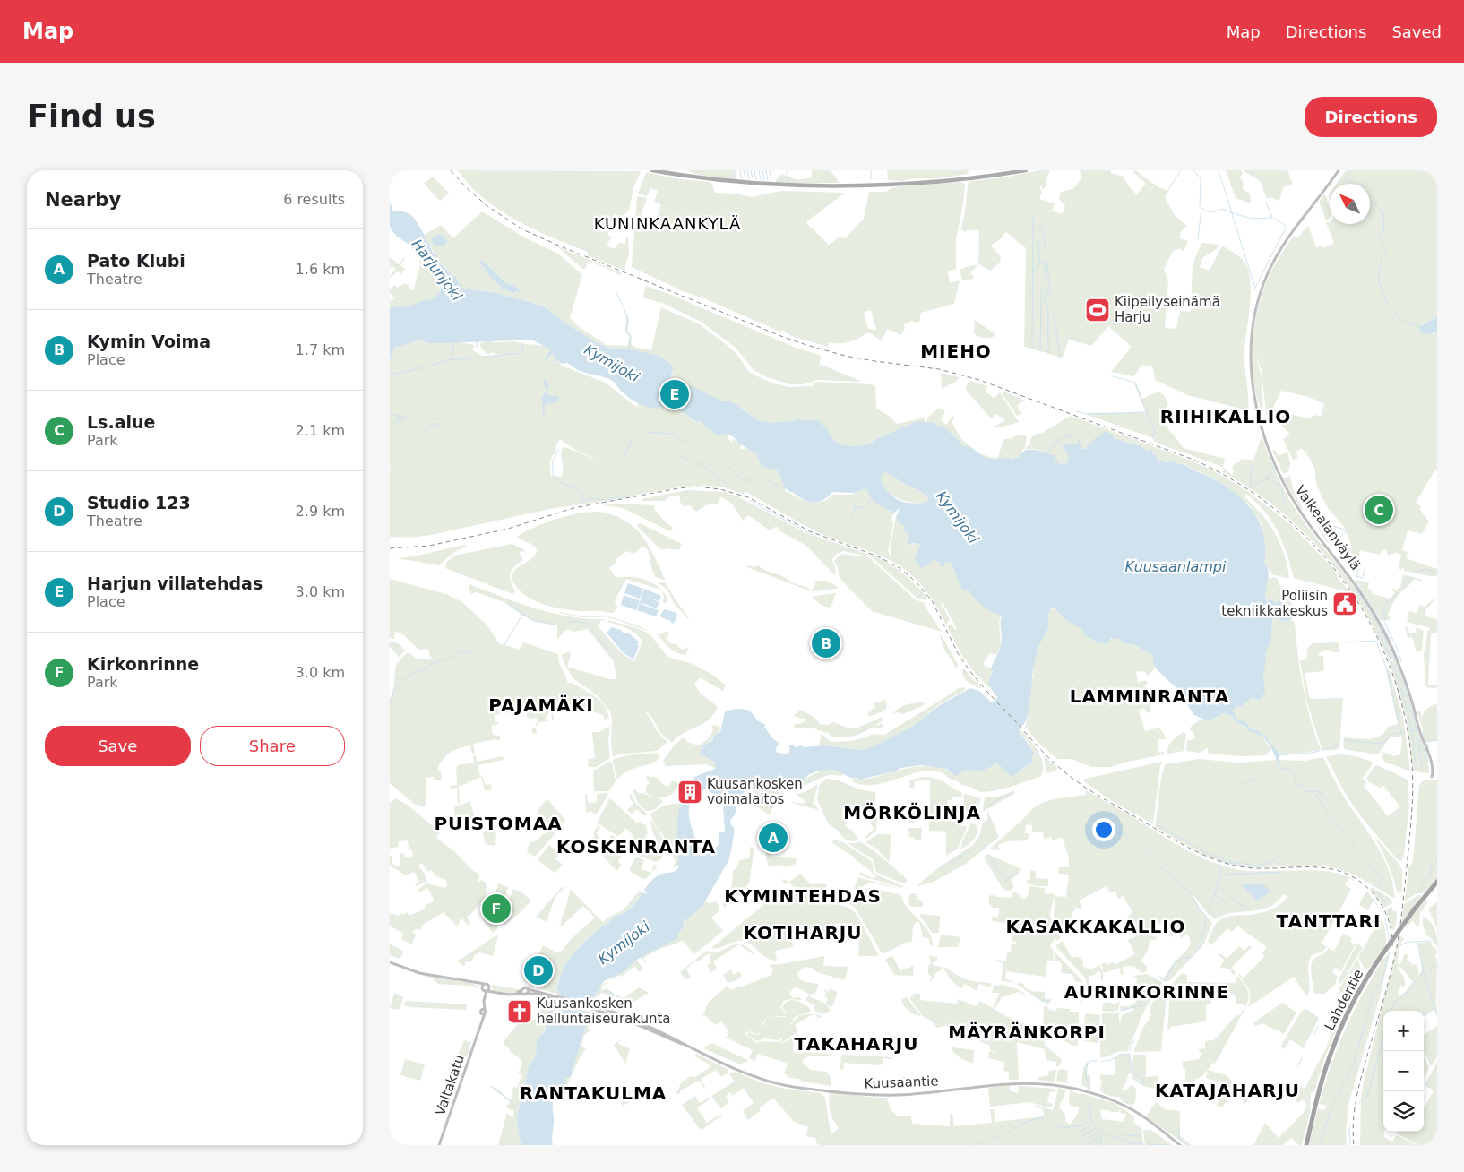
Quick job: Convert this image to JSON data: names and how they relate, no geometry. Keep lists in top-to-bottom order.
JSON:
{
  "streets": {
    "highway": ["Lahdentie"],
    "main road": ["Valkealanväylä", "Kuusaantie", "Valtakatu"]
  },
  "districts": [
    "KUNINKAANKYLÄ",
    "MIEHO",
    "RIIHIKALLIO",
    "LAMMINRANTA",
    "PAJAMÄKI",
    "MÖRKÖLINJA",
    "PUISTOMAA",
    "KOSKENRANTA",
    "KYMINTEHDAS",
    "TANTTARI",
    "KASAKKAKALLIO",
    "KOTIHARJU",
    "AURINKORINNE",
    "MÄYRÄNKORPI",
    "TAKAHARJU",
    "KATAJAHARJU",
    "RANTAKULMA"
  ],
  "water": ["Harjunjoki", "Kymijoki", "Kuusaanlampi"],
  "places": {
    "sports": ["Kiipeilyseinämä Harju"],
    "public building": ["Poliisin tekniikkakeskus"],
    "building": ["Kuusankosken voimalaitos"],
    "church": ["Kuusankosken helluntaiseurakunta"]
  },
  "north": "top left",
  "page": {
    "header": "Map",
    "nav": ["Map", "Directions", "Saved"],
    "buttons": [
      "Directions",
      ["Save", "Share"]
    ],
    "title": "Find us",
    "heading": ["Nearby", "6 results"],
    "list": [
      {
        "mark": "A",
        "name": "Pato Klubi",
        "note": "Theatre",
        "value": "1.6 km"
      },
      {
        "mark": "B",
        "name": "Kymin Voima",
        "note": "Place",
        "value": "1.7 km"
      },
      {
        "mark": "C",
        "name": "Ls.alue",
        "note": "Park",
        "value": "2.1 km"
      },
      {
        "mark": "D",
        "name": "Studio 123",
        "note": "Theatre",
        "value": "2.9 km"
      },
      {
        "mark": "E",
        "name": "Harjun villatehdas",
        "note": "Place",
        "value": "3.0 km"
      },
      {
        "mark": "F",
        "name": "Kirkonrinne",
        "note": "Park",
        "value": "3.0 km"
      }
    ],
    "pins": [
      "E",
      "C",
      "B",
      "A",
      "F",
      "D"
    ],
    "map_buttons": ["+", "−"]
  }
}
